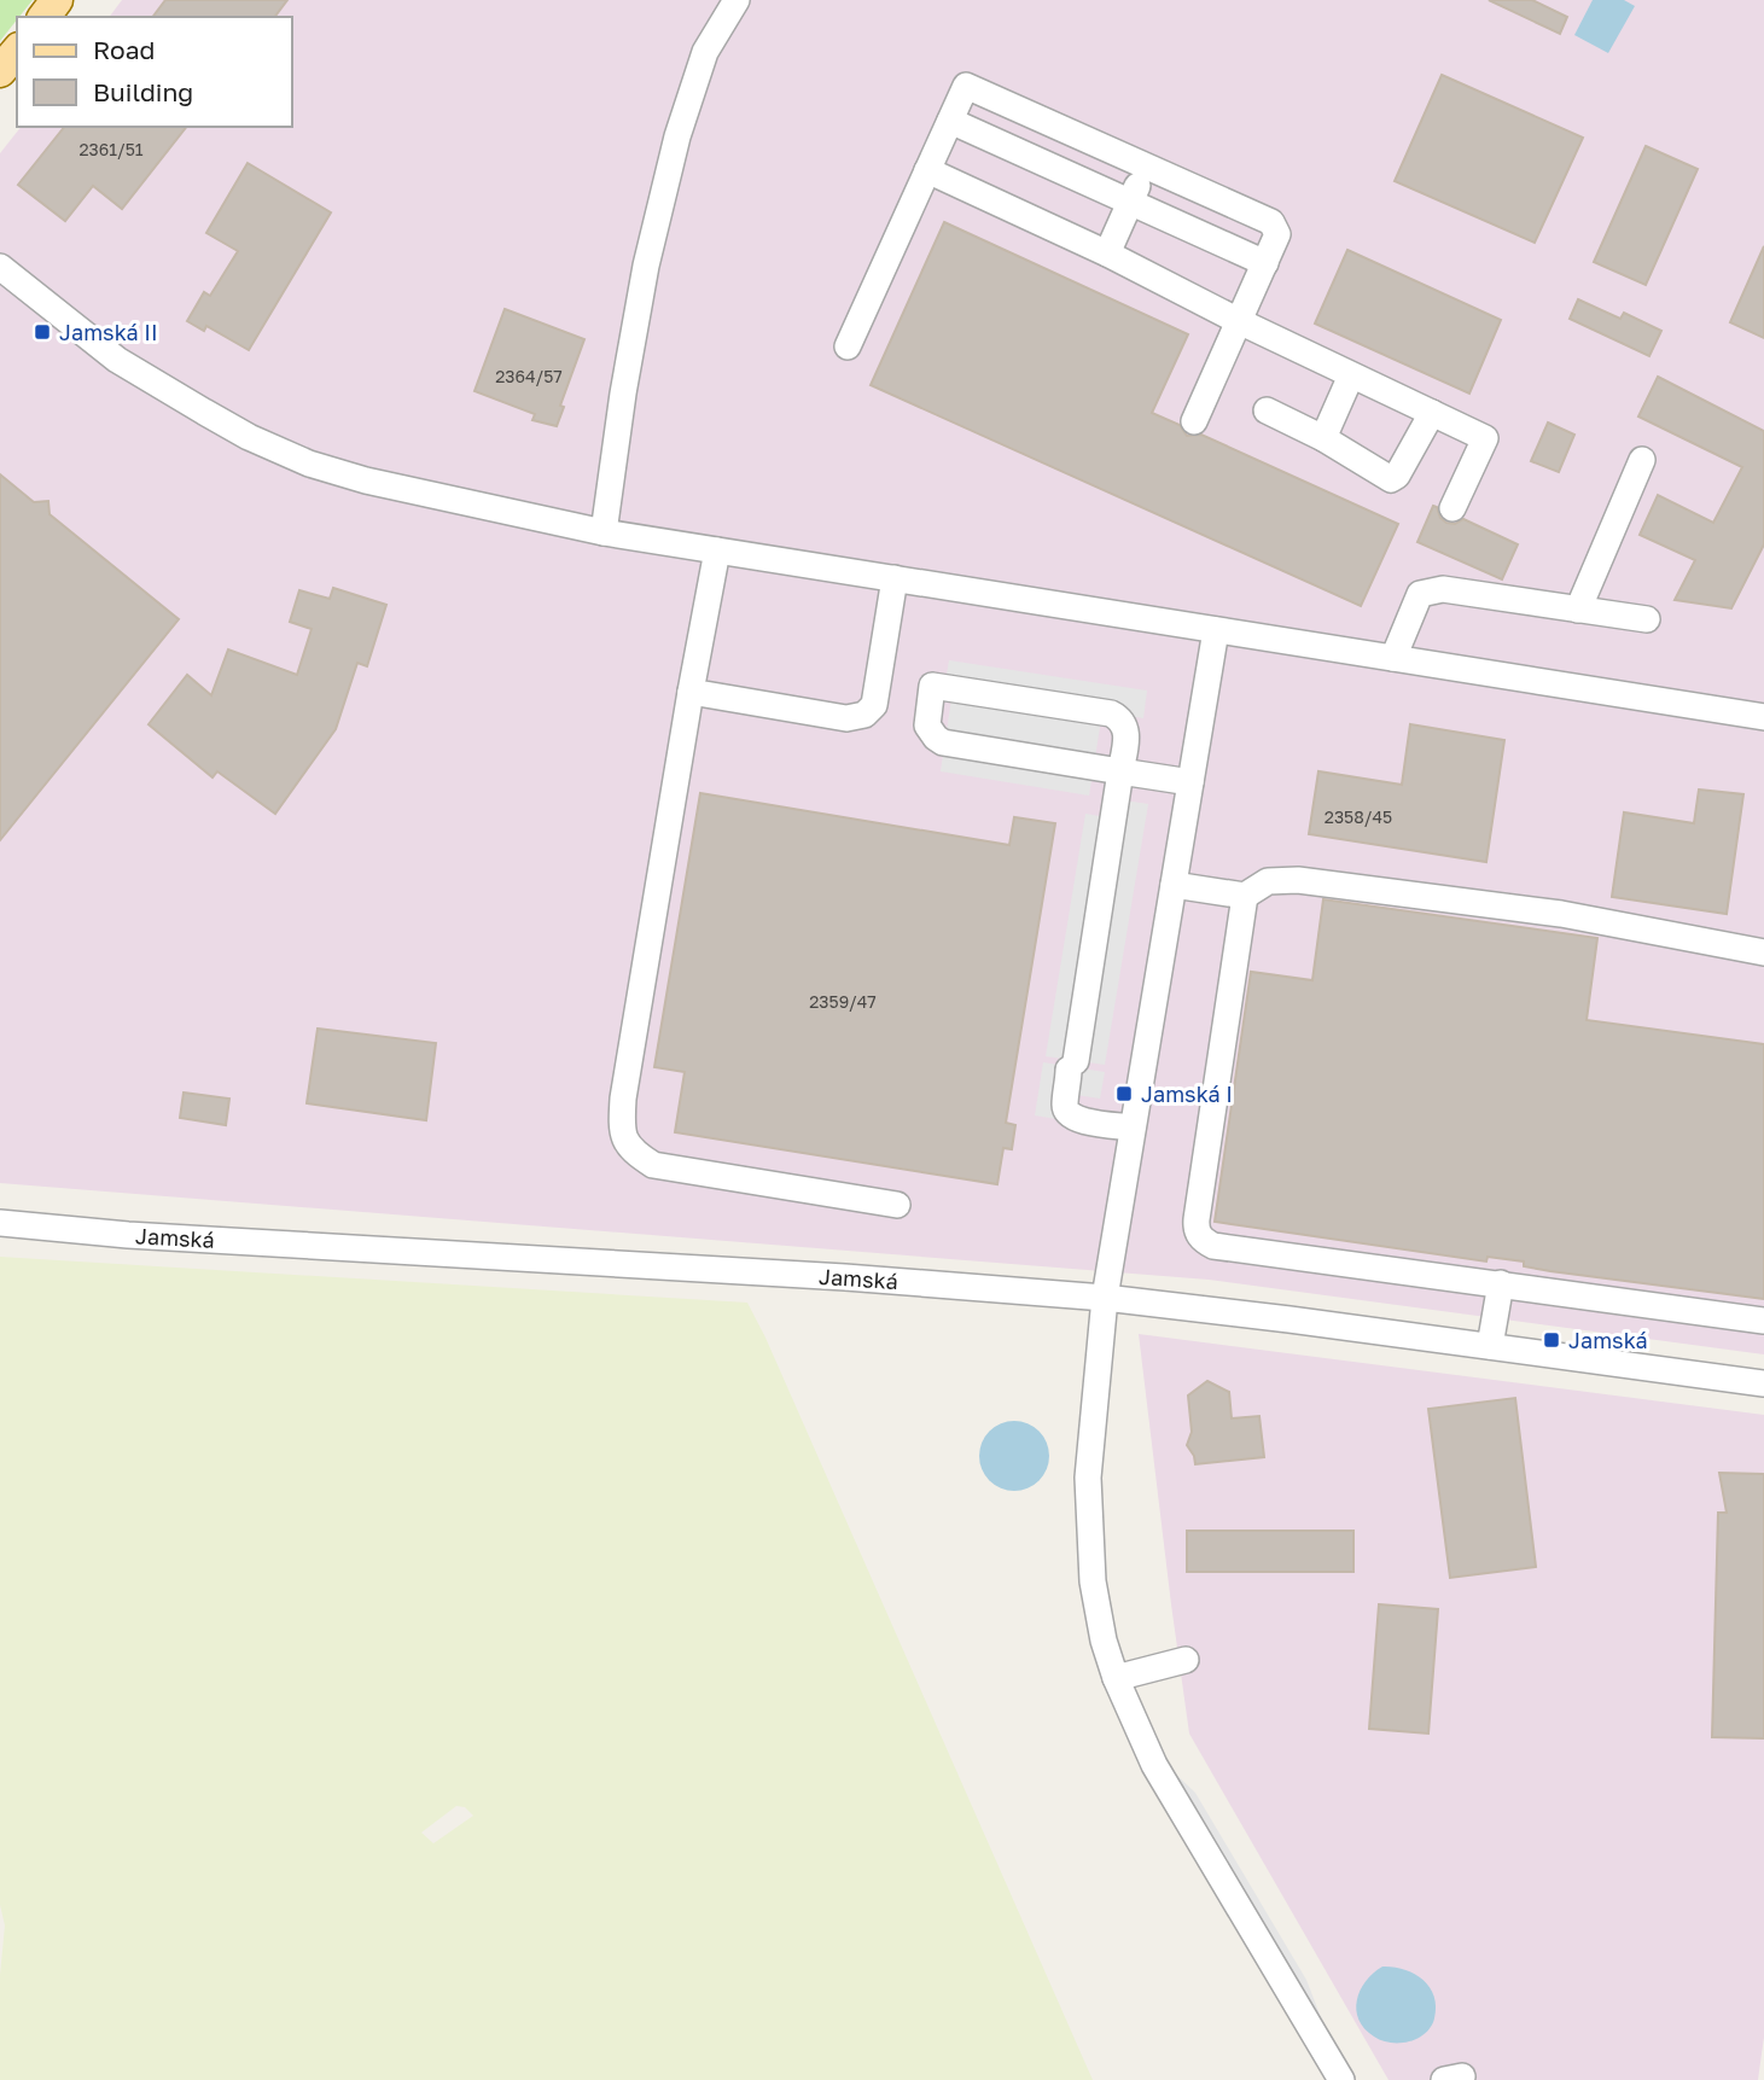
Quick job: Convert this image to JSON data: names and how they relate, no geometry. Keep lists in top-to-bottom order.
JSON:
{
  "streets": {
    "street": ["Jamská"]
  },
  "places": {
    "transit": ["Jamská II", "Jamská I", "Jamská"]
  },
  "house_numbers": [
    "2361/51",
    "2364/57",
    "2358/45",
    "2359/47"
  ],
  "legend": ["Road", "Building"]
}
